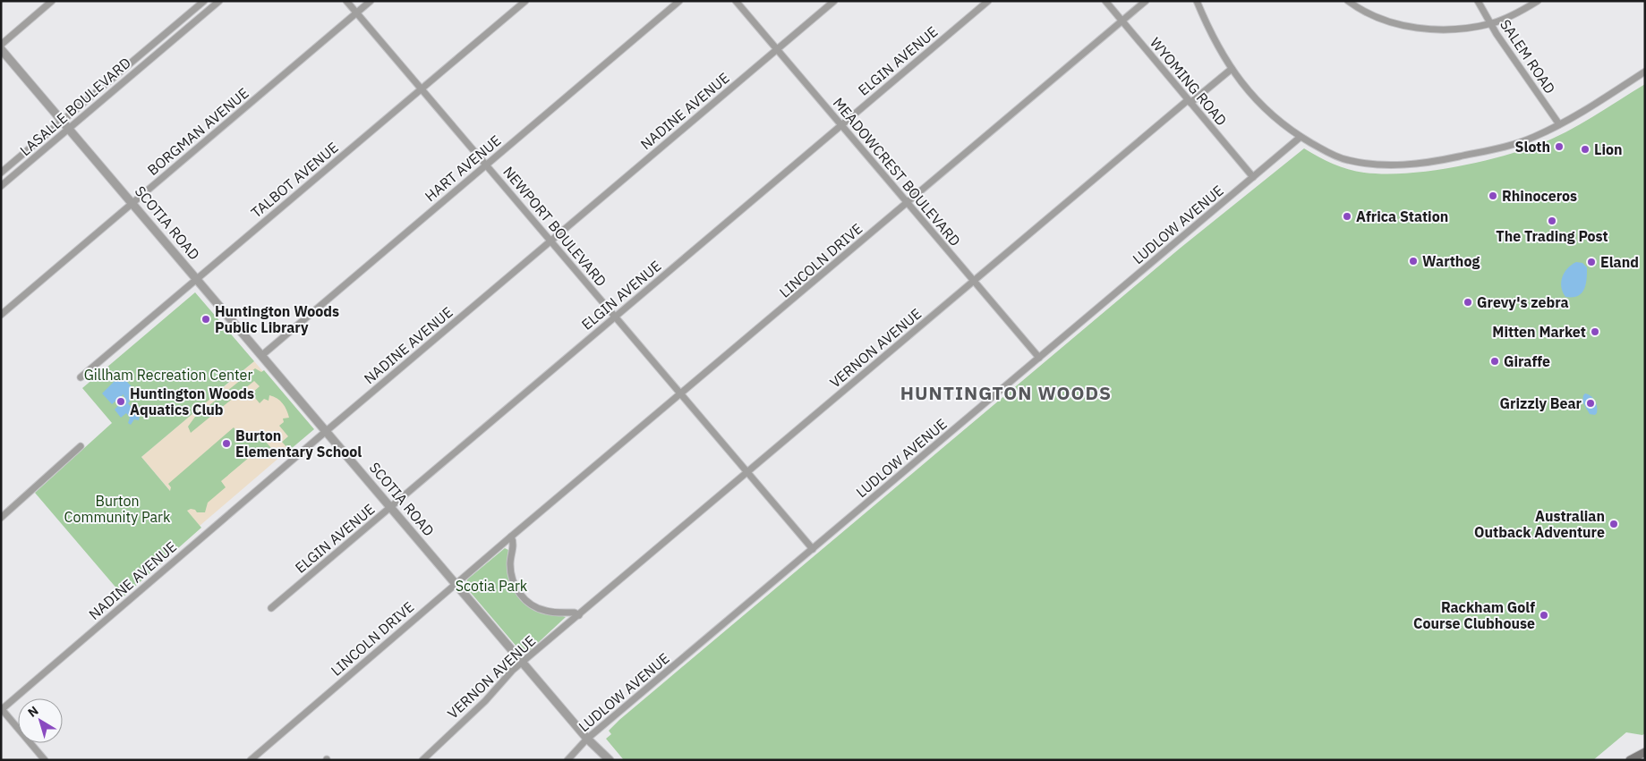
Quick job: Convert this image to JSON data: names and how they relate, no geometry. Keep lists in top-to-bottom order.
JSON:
{
  "streets": {
    "street": [
      "SALEM ROAD",
      "ELGIN AVENUE",
      "WYOMING ROAD",
      "LASALLE BOULEVARD",
      "NADINE AVENUE",
      "BORGMAN AVENUE",
      "HART AVENUE",
      "MEADOWCREST BOULEVARD",
      "TALBOT AVENUE",
      "SCOTIA ROAD",
      "LUDLOW AVENUE",
      "NEWPORT BOULEVARD",
      "LINCOLN DRIVE",
      "VERNON AVENUE"
    ]
  },
  "crossings": [
    ["ELGIN AVENUE", "MEADOWCREST BOULEVARD"],
    ["ELGIN AVENUE", "SCOTIA ROAD"],
    ["ELGIN AVENUE", "NEWPORT BOULEVARD"],
    ["WYOMING ROAD", "LUDLOW AVENUE"],
    ["WYOMING ROAD", "LINCOLN DRIVE"],
    ["WYOMING ROAD", "VERNON AVENUE"],
    ["LASALLE BOULEVARD", "SCOTIA ROAD"],
    ["NADINE AVENUE", "MEADOWCREST BOULEVARD"],
    ["NADINE AVENUE", "SCOTIA ROAD"],
    ["NADINE AVENUE", "NEWPORT BOULEVARD"],
    ["BORGMAN AVENUE", "SCOTIA ROAD"],
    ["BORGMAN AVENUE", "NEWPORT BOULEVARD"],
    ["HART AVENUE", "SCOTIA ROAD"],
    ["HART AVENUE", "NEWPORT BOULEVARD"],
    ["MEADOWCREST BOULEVARD", "LUDLOW AVENUE"],
    ["MEADOWCREST BOULEVARD", "LINCOLN DRIVE"],
    ["MEADOWCREST BOULEVARD", "VERNON AVENUE"],
    ["TALBOT AVENUE", "SCOTIA ROAD"],
    ["TALBOT AVENUE", "NEWPORT BOULEVARD"],
    ["SCOTIA ROAD", "LUDLOW AVENUE"],
    ["SCOTIA ROAD", "LINCOLN DRIVE"],
    ["SCOTIA ROAD", "VERNON AVENUE"],
    ["LUDLOW AVENUE", "NEWPORT BOULEVARD"],
    ["NEWPORT BOULEVARD", "LINCOLN DRIVE"],
    ["NEWPORT BOULEVARD", "VERNON AVENUE"]
  ],
  "districts": ["HUNTINGTON WOODS"],
  "parks": ["Gillham Recreation Center", "Burton Community Park", "Scotia Park"],
  "places": [
    "Sloth",
    "Lion",
    "Rhinoceros",
    "Africa Station",
    "The Trading Post",
    "Warthog",
    "Eland",
    "Grevy's zebra",
    "Huntington Woods Public Library",
    "Mitten Market",
    "Giraffe",
    "Huntington Woods Aquatics Club",
    "Grizzly Bear",
    "Burton Elementary School",
    "Australian Outback Adventure",
    "Rackham Golf Course Clubhouse"
  ],
  "north": "top left"
}
